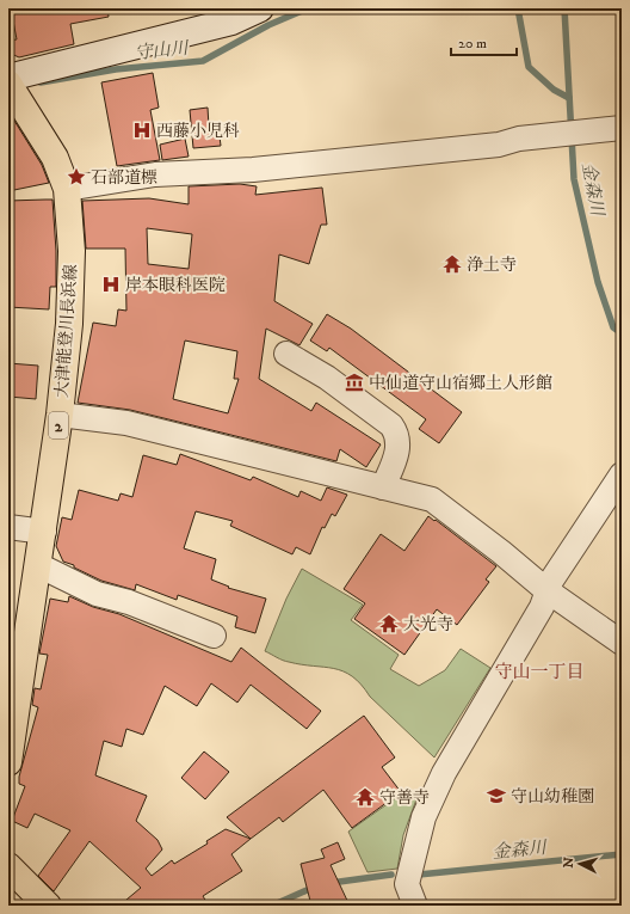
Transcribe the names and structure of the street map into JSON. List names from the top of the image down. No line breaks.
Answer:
{"streets":{"main road":["大津能登川長浜線","2"]},"districts":["守山一丁目"],"water":["守山川","金森川"],"places":{"hospital":["西藤小児科","岸本眼科医院"],"place":["石部道標"],"temple":["浄土寺","大光寺","守善寺"],"museum":["中仙道守山宿郷土人形館"],"school or university":["守山幼稚園"]},"scale_bar":"20 m","north":"left"}
